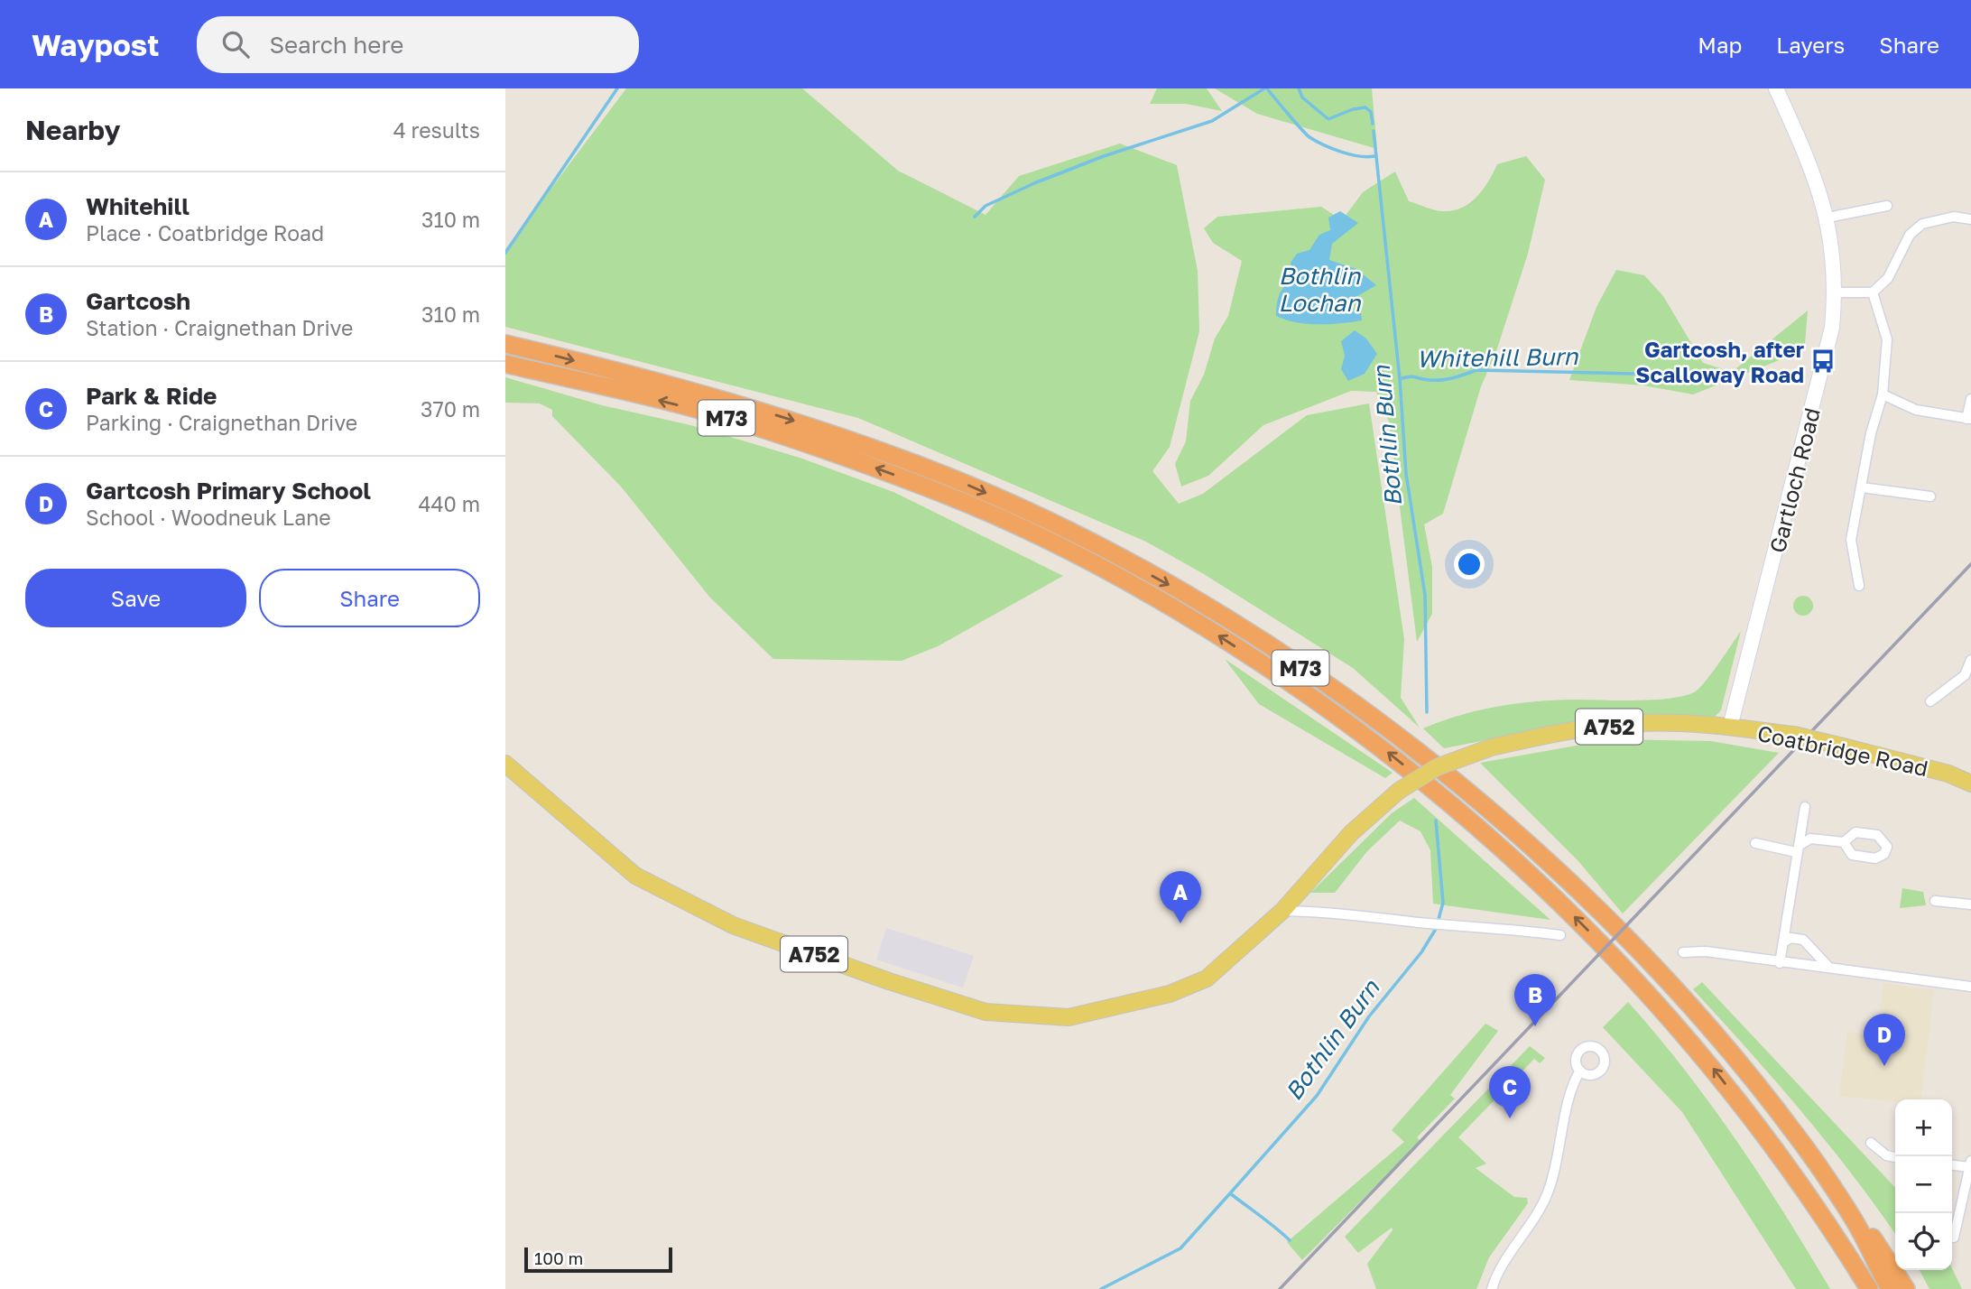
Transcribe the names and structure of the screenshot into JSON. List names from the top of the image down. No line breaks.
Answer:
{"streets":{"highway":["M73"],"main road":["Gartloch Road","A752","Coatbridge Road"]},"crossings":[["Gartloch Road","Coatbridge Road"]],"water":["Bothlin Lochan","Whitehill Burn","Bothlin Burn"],"places":{"bus stop":["Gartcosh, after Scalloway Road"]},"scale_bar":"100 m","page":{"header":"Waypost","search":"Search here","nav":["Map","Layers","Share"],"heading":["Nearby","4 results"],"list":[{"mark":"A","name":"Whitehill","note":"Place · Coatbridge Road","value":"310 m"},{"mark":"B","name":"Gartcosh","note":"Station · Craignethan Drive","value":"310 m"},{"mark":"C","name":"Park & Ride","note":"Parking · Craignethan Drive","value":"370 m"},{"mark":"D","name":"Gartcosh Primary School","note":"School · Woodneuk Lane","value":"440 m"}],"buttons":["Save","Share"],"pins":["A","B","D","C"],"map_buttons":["+","−"],"scale":"100 m"}}
